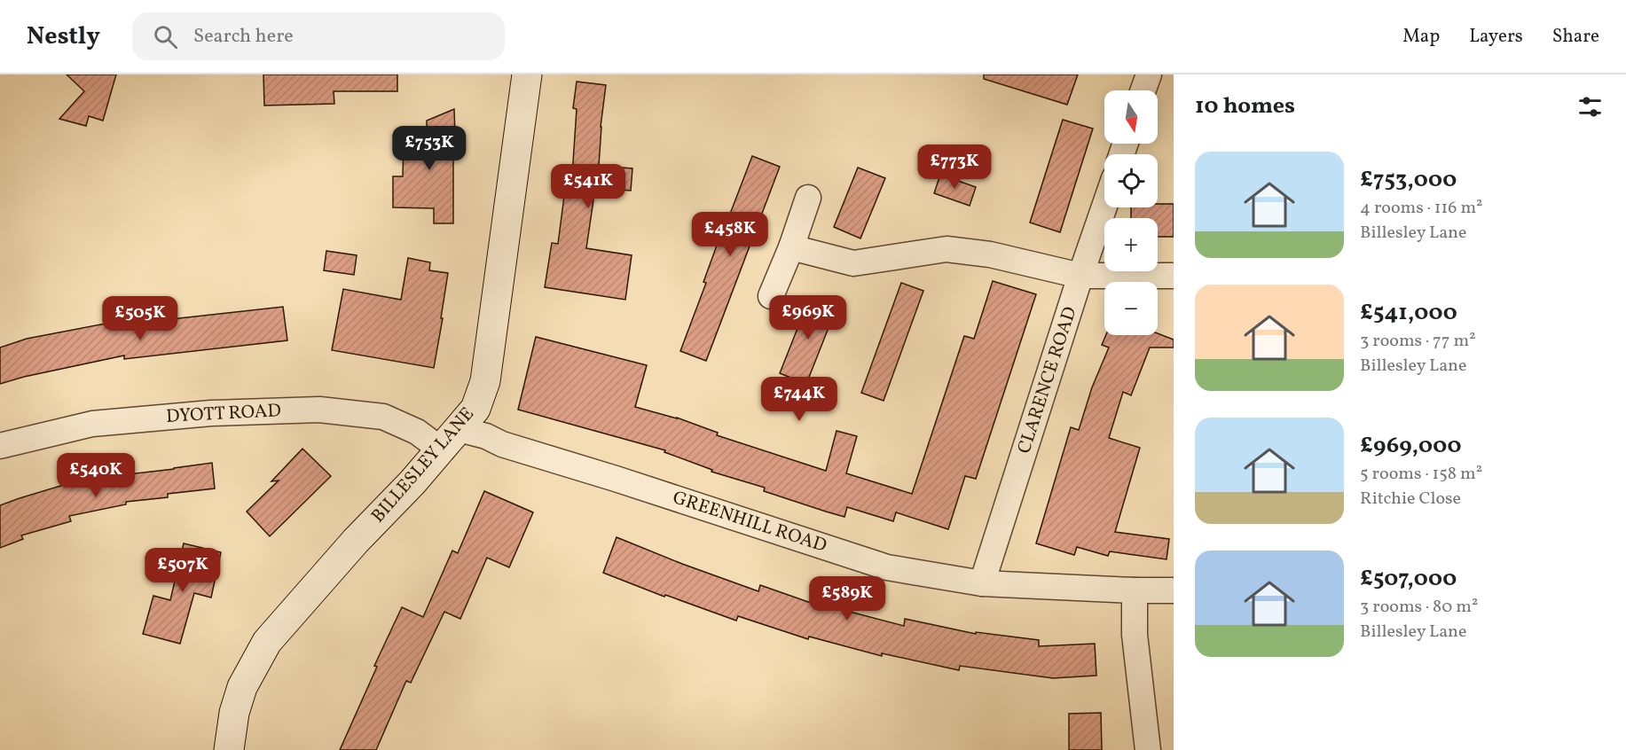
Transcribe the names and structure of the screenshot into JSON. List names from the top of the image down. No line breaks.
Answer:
{"streets":{"street":["CLARENCE ROAD","DYOTT ROAD","BILLESLEY LANE","GREENHILL ROAD"]},"crossings":[["CLARENCE ROAD","GREENHILL ROAD"],["DYOTT ROAD","BILLESLEY LANE"],["DYOTT ROAD","GREENHILL ROAD"],["BILLESLEY LANE","GREENHILL ROAD"]],"north":"bottom","page":{"header":"Nestly","search":"Search here","nav":["Map","Layers","Share"],"heading":"10 homes","map_buttons":["+","−"],"price":["£753K","£773K","£541K","£458K","£969K","£505K","£744K","£540K","£507K","£589K"],"list":[{"name":"£753,000","note":"4 rooms · 116 m² · Billesley Lane"},{"name":"£541,000","note":"3 rooms · 77 m² · Billesley Lane"},{"name":"£969,000","note":"5 rooms · 158 m² · Ritchie Close"},{"name":"£507,000","note":"3 rooms · 80 m² · Billesley Lane"}]}}
